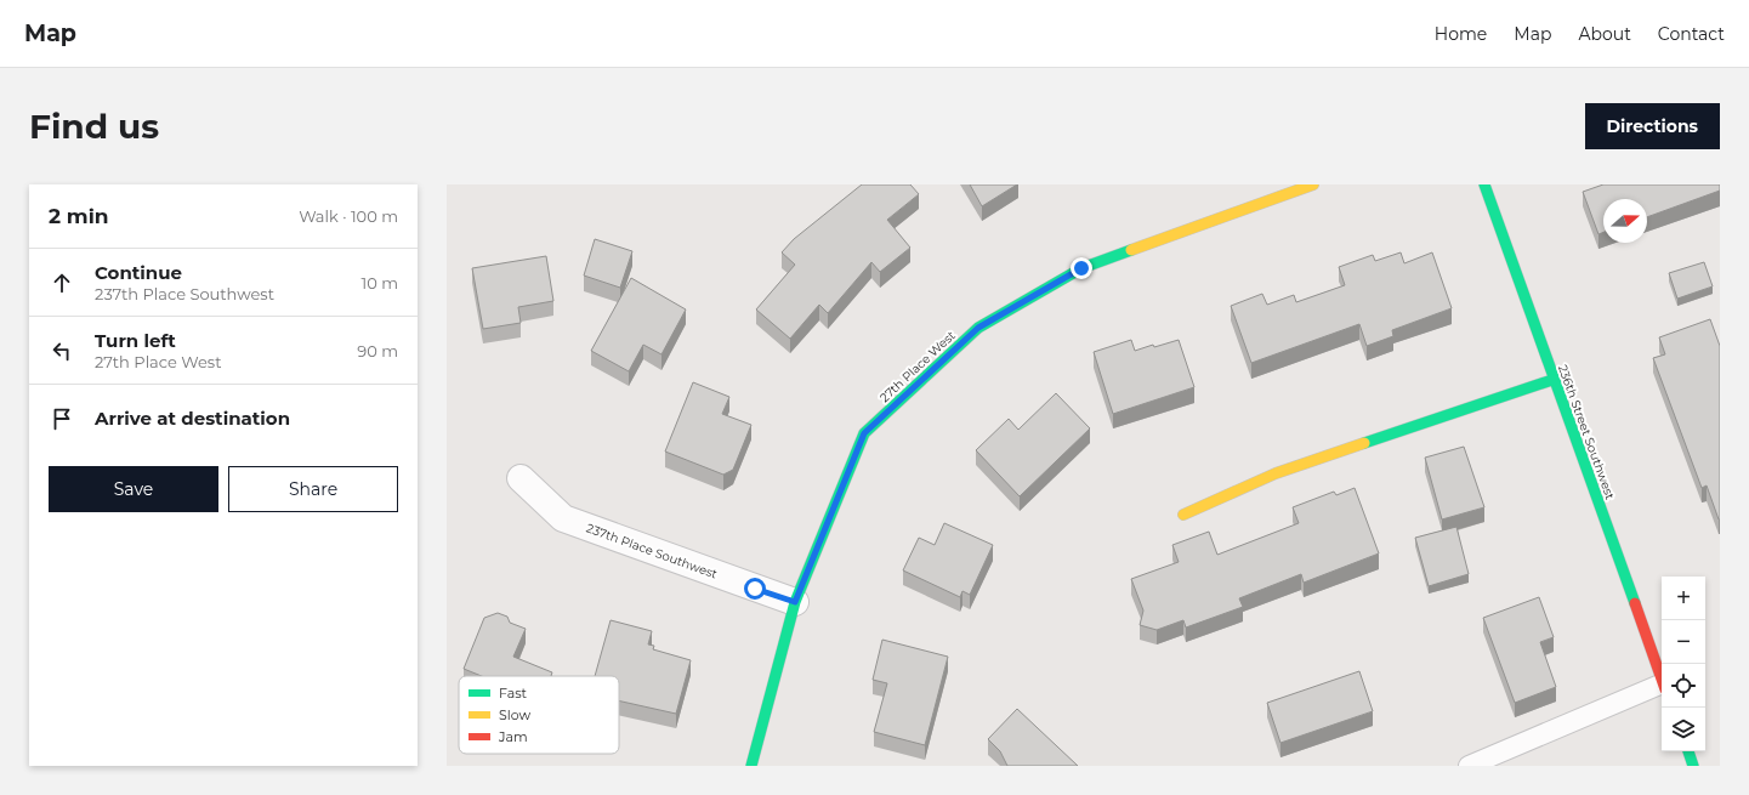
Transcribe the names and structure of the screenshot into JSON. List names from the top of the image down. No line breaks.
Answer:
{"streets":{"street":["27th Place West","236th Street Southwest","237th Place Southwest"]},"crossings":[["27th Place West","237th Place Southwest"]],"legend":["Fast","Slow","Jam"],"north":"right","page":{"header":"Map","nav":["Home","Map","About","Contact"],"buttons":["Directions",["Save","Share"]],"title":"Find us","heading":["2 min","Walk · 100 m"],"list":[["Continue","237th Place Southwest","10 m"],["Turn left","27th Place West","90 m"],"Arrive at destination"],"map_buttons":["+","−"]}}
